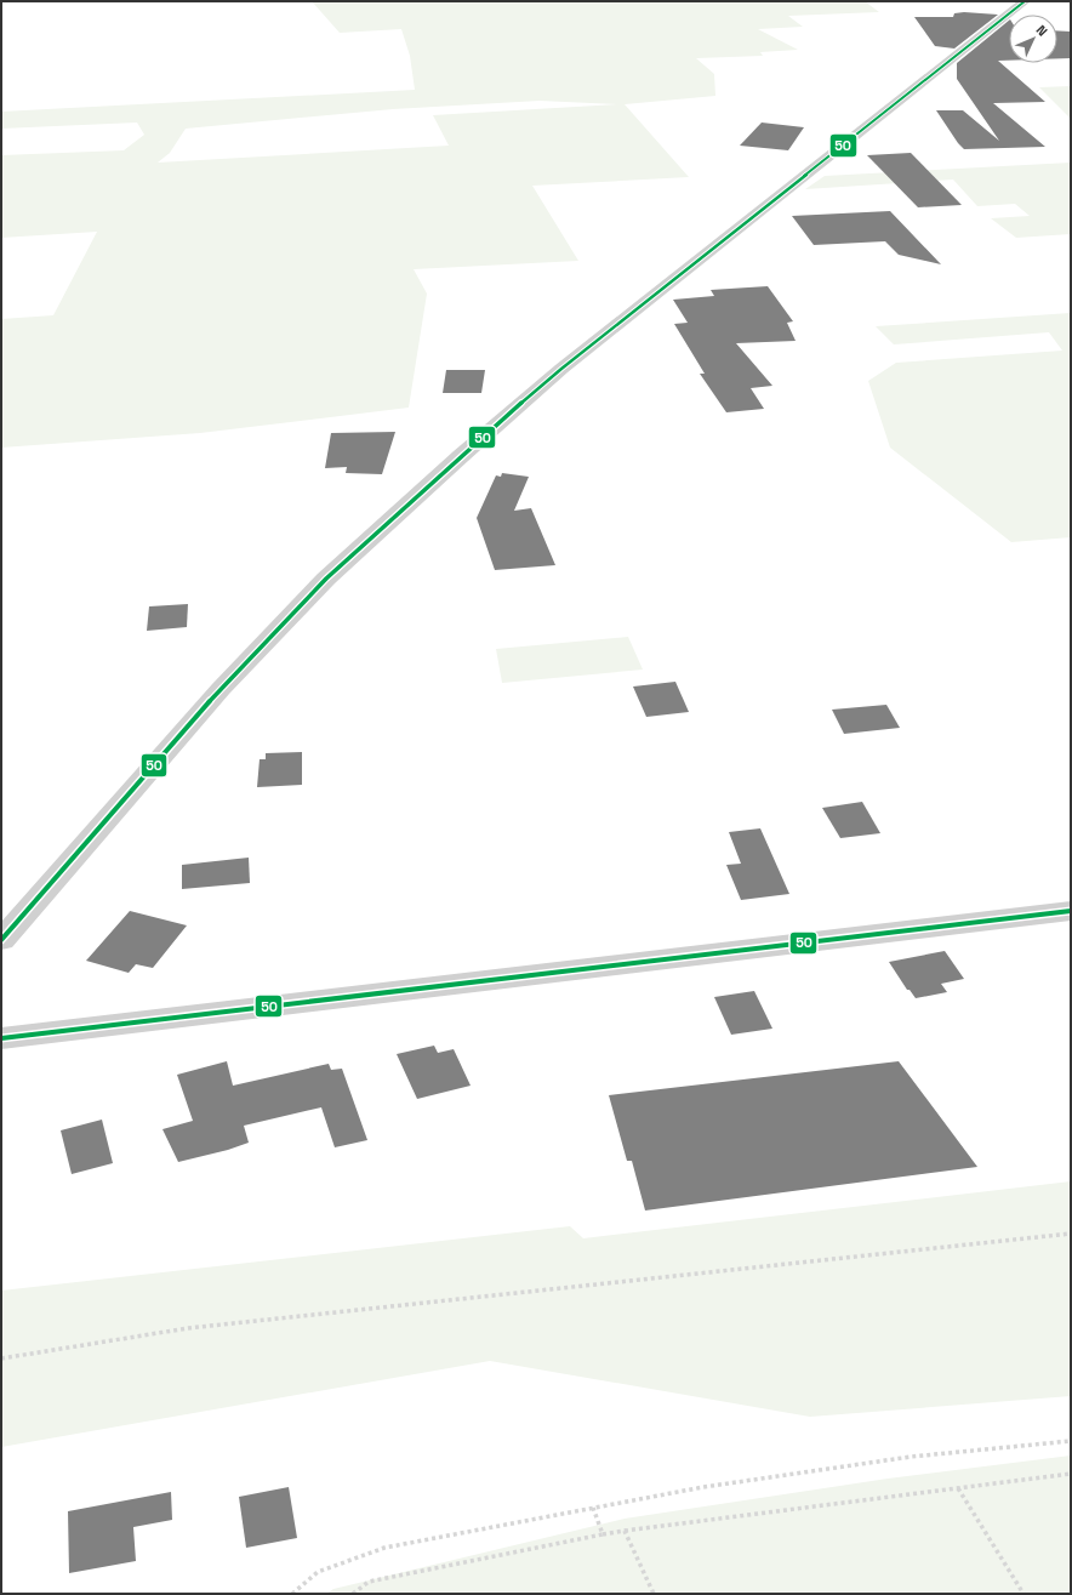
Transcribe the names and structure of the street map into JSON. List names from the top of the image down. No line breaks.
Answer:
{"lines":["transit line 50"],"north":"top right"}
